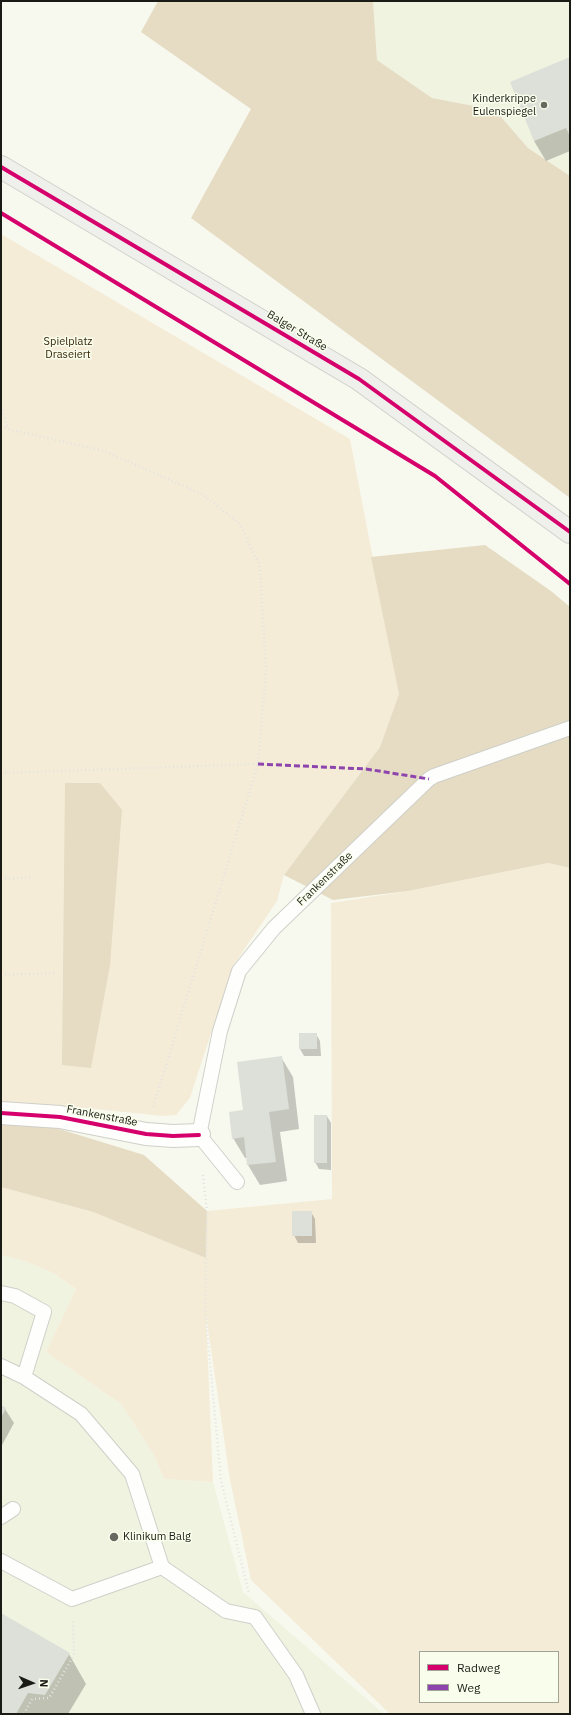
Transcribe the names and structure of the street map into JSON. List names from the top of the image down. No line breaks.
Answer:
{"streets":{"street":["Balger Straße","Frankenstraße"]},"parks":["Spielplatz Draseiert"],"places":["Kinderkrippe Eulenspiegel","Klinikum Balg"],"legend":["Radweg","Weg"],"north":"right"}
